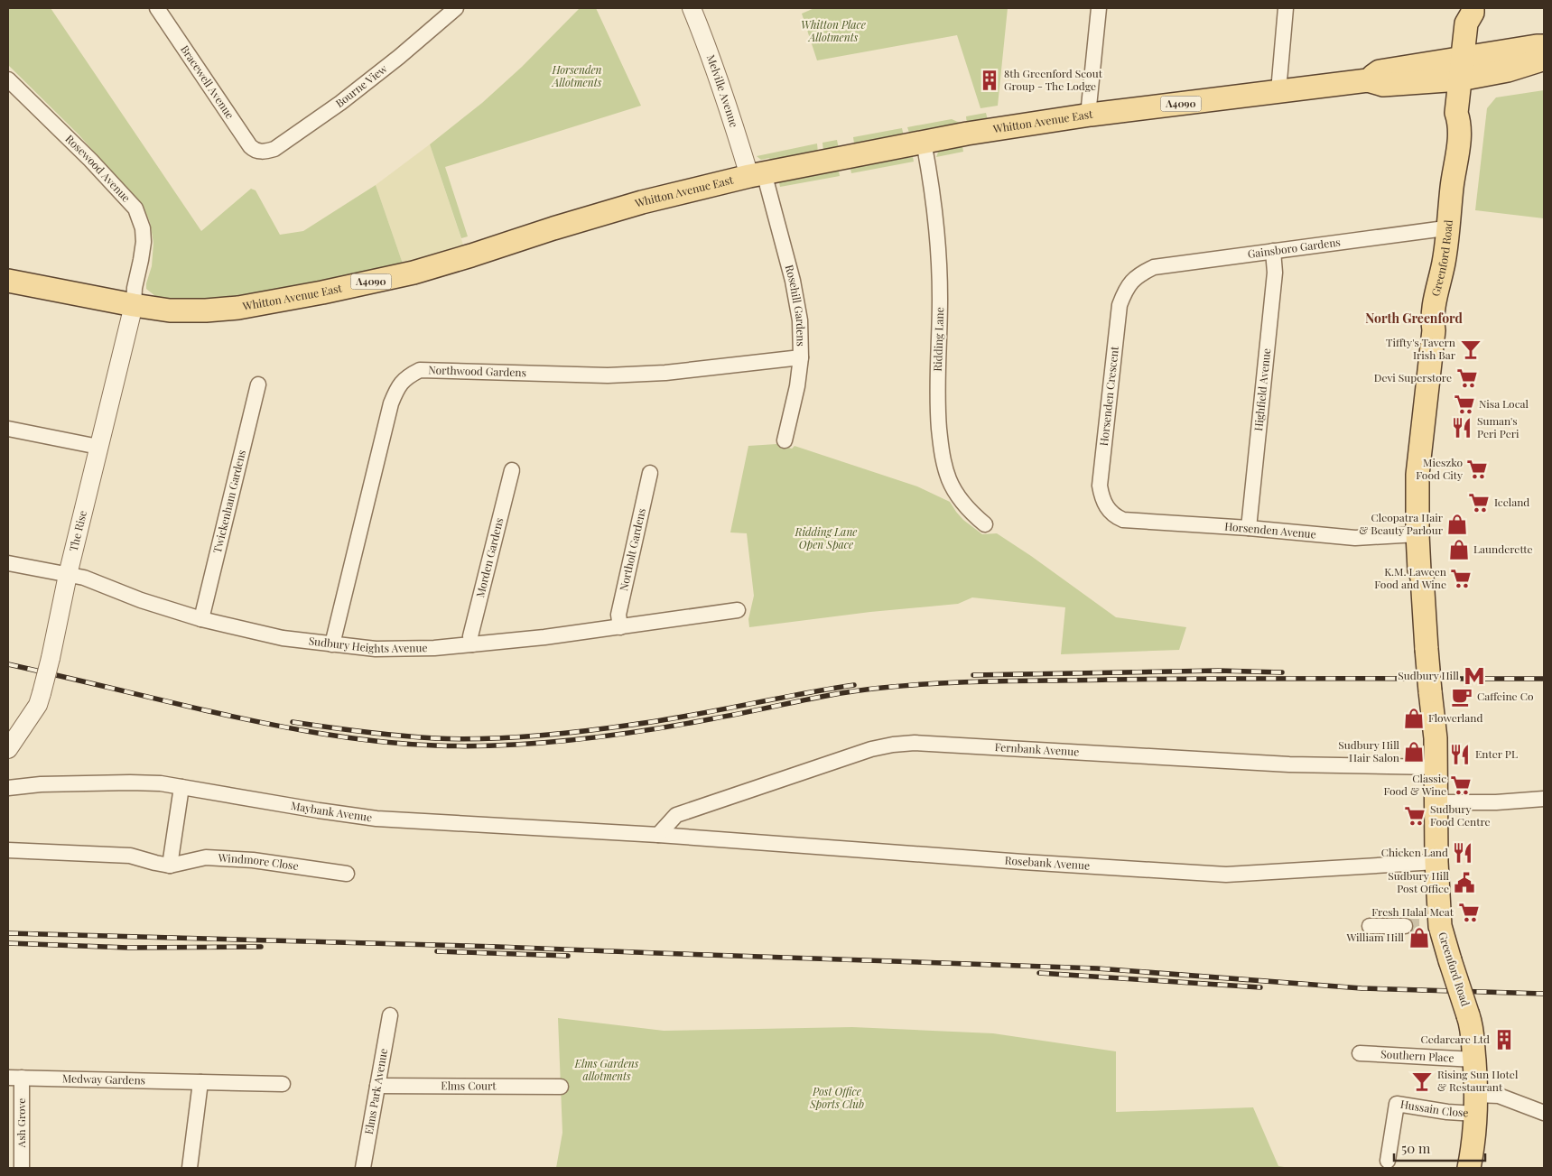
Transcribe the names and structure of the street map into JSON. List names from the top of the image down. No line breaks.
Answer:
{"streets":{"main road":["A4090","Whitton Avenue East","Greenford Road"],"street":["Bracewell Avenue","Bourne View","Melville Avenue","Rosewood Avenue","Gainsboro Gardens","Rosehill Gardens","Ridding Lane","Northwood Gardens","Highfield Avenue","Horsenden Crescent","Twickenham Gardens","The Rise","Horsenden Avenue","Northolt Gardens","Morden Gardens","Sudbury Heights Avenue","Fernbank Avenue","Maybank Avenue","Windmore Close","Rosebank Avenue","Southern Place","Medway Gardens","Elms Court","Elms Park Avenue","Hussain Close","Ash Grove"]},"crossings":[["Bracewell Avenue","Bourne View"],["Melville Avenue","Whitton Avenue East"],["Melville Avenue","Rosehill Gardens"],["A4090","Whitton Avenue East"],["A4090","Greenford Road"],["Whitton Avenue East","Rosewood Avenue"],["Whitton Avenue East","Greenford Road"],["Whitton Avenue East","Rosehill Gardens"],["Whitton Avenue East","Ridding Lane"],["Whitton Avenue East","The Rise"],["Rosewood Avenue","The Rise"],["Gainsboro Gardens","Greenford Road"],["Gainsboro Gardens","Highfield Avenue"],["Gainsboro Gardens","Horsenden Crescent"],["Greenford Road","Horsenden Avenue"],["Greenford Road","Fernbank Avenue"],["Greenford Road","Rosebank Avenue"],["Greenford Road","Southern Place"],["Greenford Road","Hussain Close"],["Rosehill Gardens","Northwood Gardens"],["Northwood Gardens","Sudbury Heights Avenue"],["Highfield Avenue","Horsenden Avenue"],["Horsenden Crescent","Horsenden Avenue"],["Twickenham Gardens","Sudbury Heights Avenue"],["The Rise","Sudbury Heights Avenue"],["Northolt Gardens","Sudbury Heights Avenue"],["Morden Gardens","Sudbury Heights Avenue"],["Fernbank Avenue","Maybank Avenue"],["Fernbank Avenue","Rosebank Avenue"],["Maybank Avenue","Rosebank Avenue"],["Medway Gardens","Ash Grove"],["Elms Court","Elms Park Avenue"]],"districts":["North Greenford"],"parks":["Whitton Place Allotments","Horsenden Allotments","Ridding Lane Open Space","Elms Gardens allotments","Post Office Sports Club"],"places":{"building":["8th Greenford Scout Group - The Lodge","Cedarcare Ltd"],"bar":["Tiffty's Tavern Irish Bar","Rising Sun Hotel & Restaurant"],"supermarket":["Devi Superstore","Nisa Local","Mieszko Food City","Iceland","K.M. Laween Food and Wine","Classic Food & Wine","Sudbury Food Centre","Fresh Halal Meat"],"restaurant":["Suman's Peri Peri","Enter PL","Chicken Land"],"shop":["Cleopatra Hair & Beauty Parlour","Launderette","Flowerland","Sudbury Hill Hair Salon","William Hill"],"metro station":["Sudbury Hill"],"cafe":["Caffeine Co"],"public building":["Sudbury Hill Post Office"]},"scale_bar":"50 m"}
